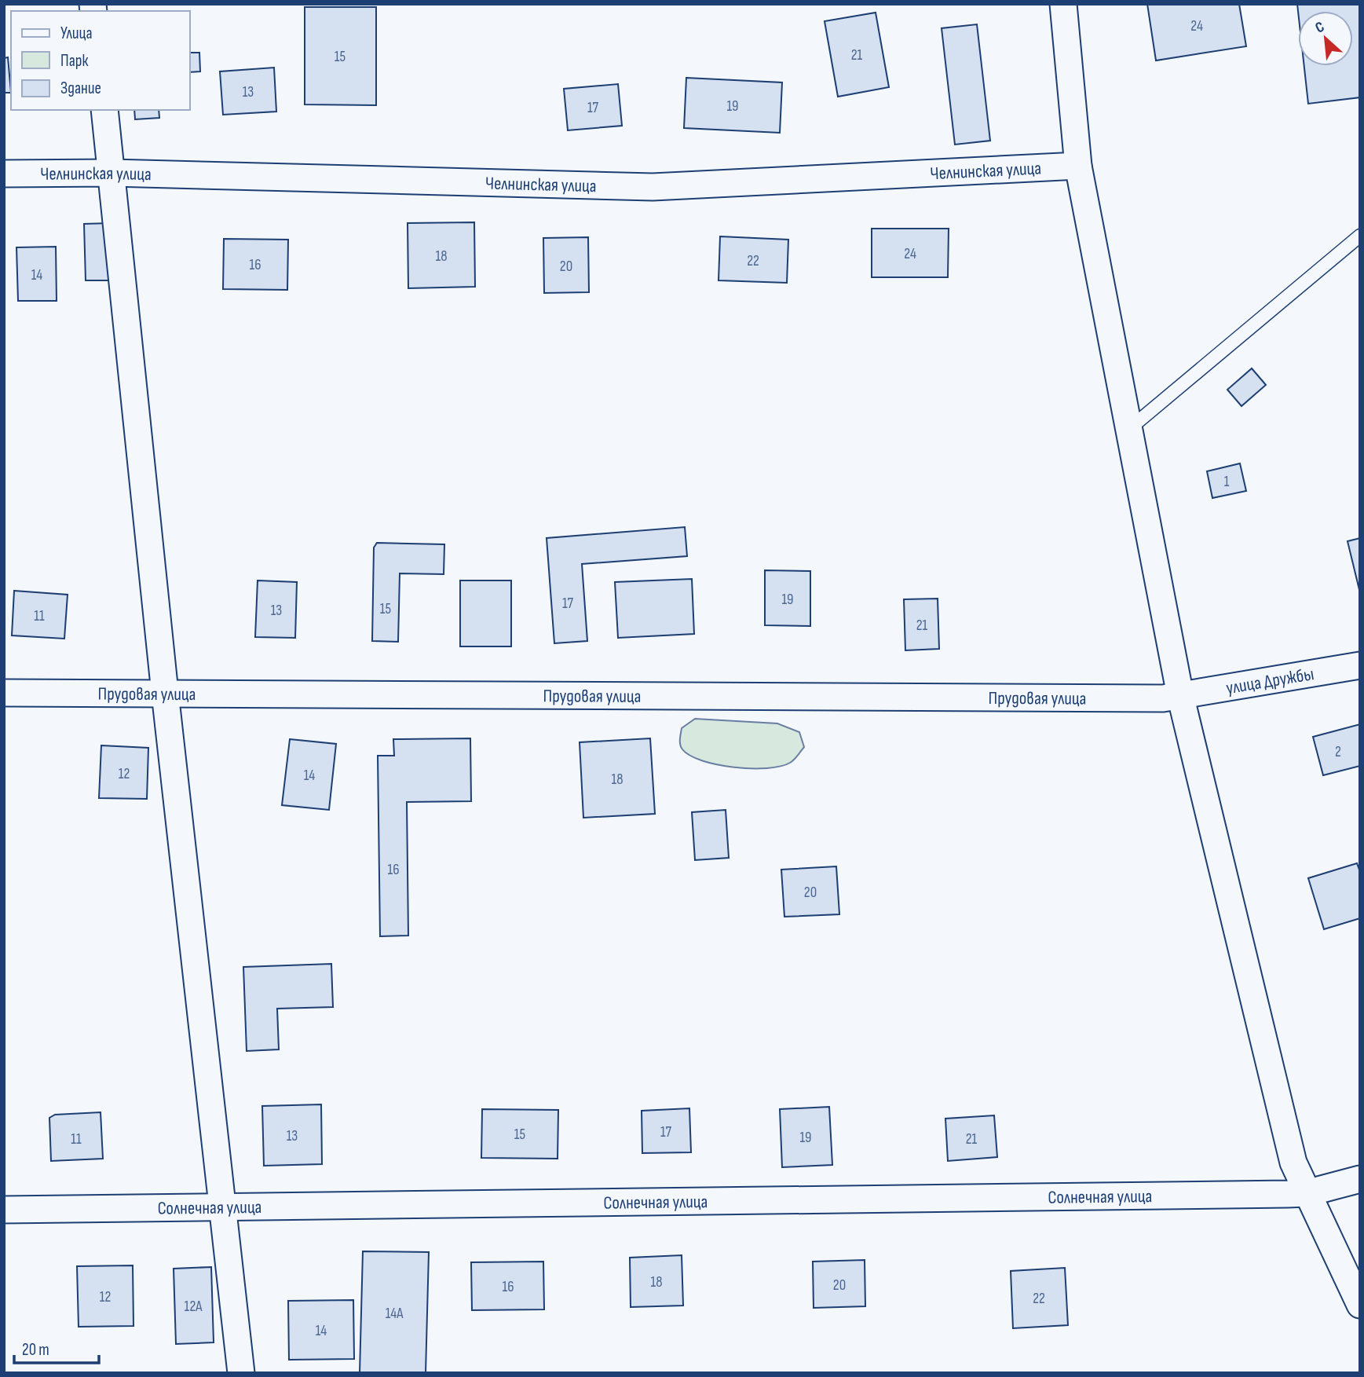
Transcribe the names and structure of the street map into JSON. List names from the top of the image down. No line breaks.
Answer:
{"streets":{"street":["Челнинская улица","улица Дружбы","Прудовая улица","Солнечная улица"]},"crossings":[["улица Дружбы","Прудовая улица"]],"house_numbers":["24","21","15","13","19","17","24","18","22","16","20","14","1","19","17","15","13","11","21","2","12","14","18","16","20","17","15","13","19","11","21","18","20","16","12","22","12А","14А","14"],"legend":["Улица","Парк","Здание"],"scale_bar":"20 m","north":"top left"}
